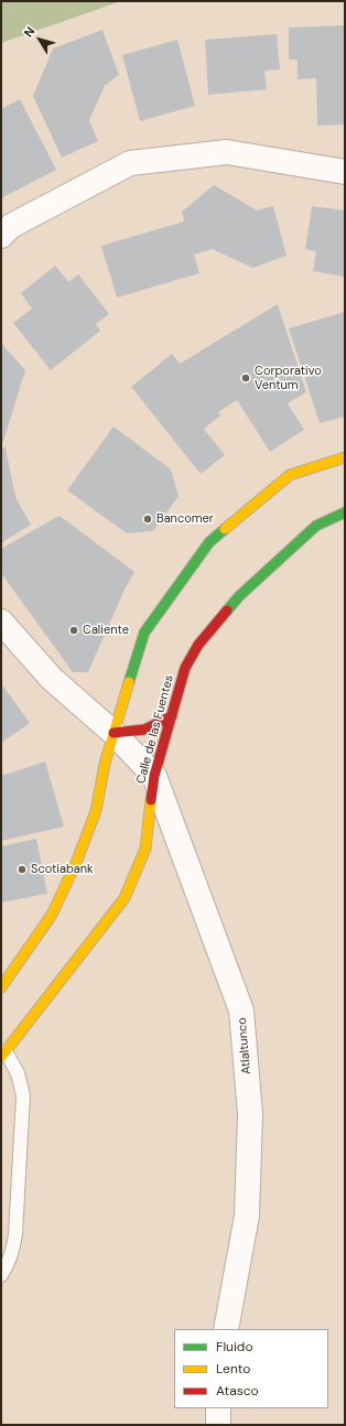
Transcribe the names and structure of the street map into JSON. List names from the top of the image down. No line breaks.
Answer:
{"streets":{"main road":["Calle de las Fuentes"],"street":["Atlaltunco"]},"crossings":[["Calle de las Fuentes","Atlaltunco"]],"places":["Corporativo Ventum","Bancomer","Caliente","Scotiabank"],"legend":["Fluido","Lento","Atasco"],"north":"top left"}
